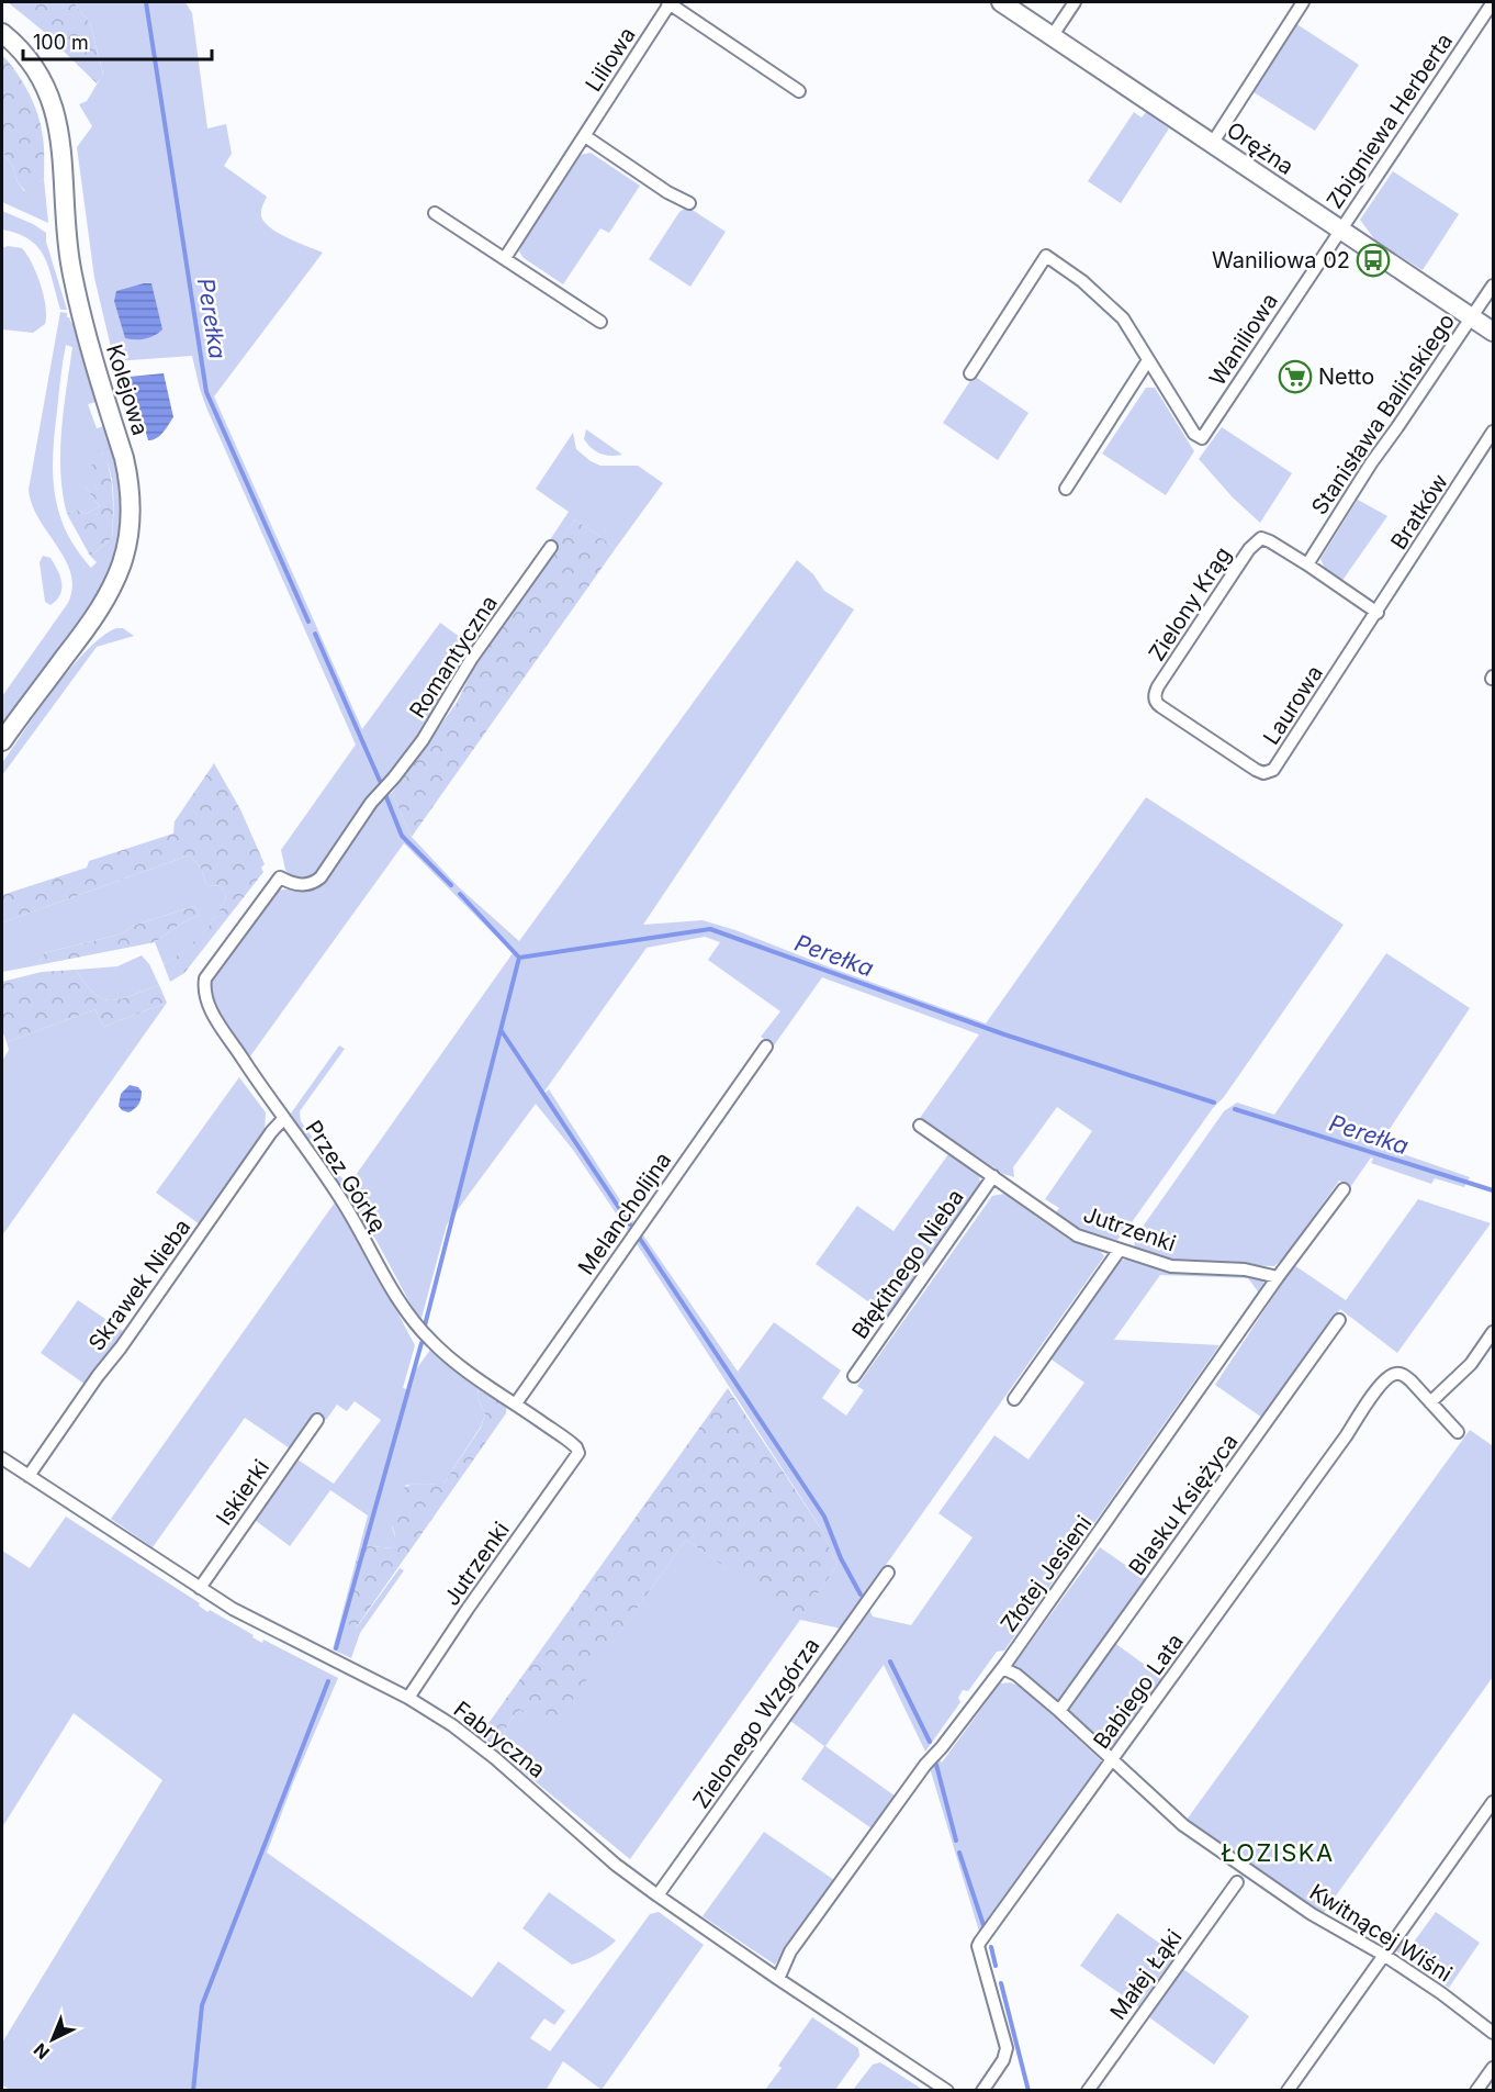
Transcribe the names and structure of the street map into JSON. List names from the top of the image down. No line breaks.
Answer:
{"streets":{"street":["Liliowa","Zbigniewa Herberta","Orężna","Waniliowa","Kolejowa","Stanisława Balińskiego","Bratków","Zielony Krąg","Romantyczna","Laurowa","Przez Górkę","Melancholijna","Jutrzenki","Błękitnego Nieba","Skrawek Nieba","Iskierki","Blasku Księżyca","Złotej Jesieni","Babiego Lata","Zielonego Wzgórza","Fabryczna","Kwitnącej Wiśni","Małej Łąki"]},"crossings":[["Zbigniewa Herberta","Orężna"],["Zbigniewa Herberta","Waniliowa"],["Orężna","Waniliowa"],["Orężna","Stanisława Balińskiego"],["Stanisława Balińskiego","Zielony Krąg"],["Bratków","Laurowa"],["Zielony Krąg","Laurowa"],["Romantyczna","Przez Górkę"],["Przez Górkę","Melancholijna"],["Przez Górkę","Jutrzenki"],["Przez Górkę","Skrawek Nieba"],["Jutrzenki","Błękitnego Nieba"],["Jutrzenki","Złotej Jesieni"],["Jutrzenki","Fabryczna"],["Skrawek Nieba","Fabryczna"],["Iskierki","Fabryczna"],["Blasku Księżyca","Kwitnącej Wiśni"],["Złotej Jesieni","Fabryczna"],["Złotej Jesieni","Kwitnącej Wiśni"],["Babiego Lata","Kwitnącej Wiśni"],["Zielonego Wzgórza","Fabryczna"]],"districts":["ŁOZISKA"],"water":["Perełka"],"places":{"bus stop":["Waniliowa 02"],"supermarket":["Netto"]},"scale_bar":"100 m","north":"bottom left"}
